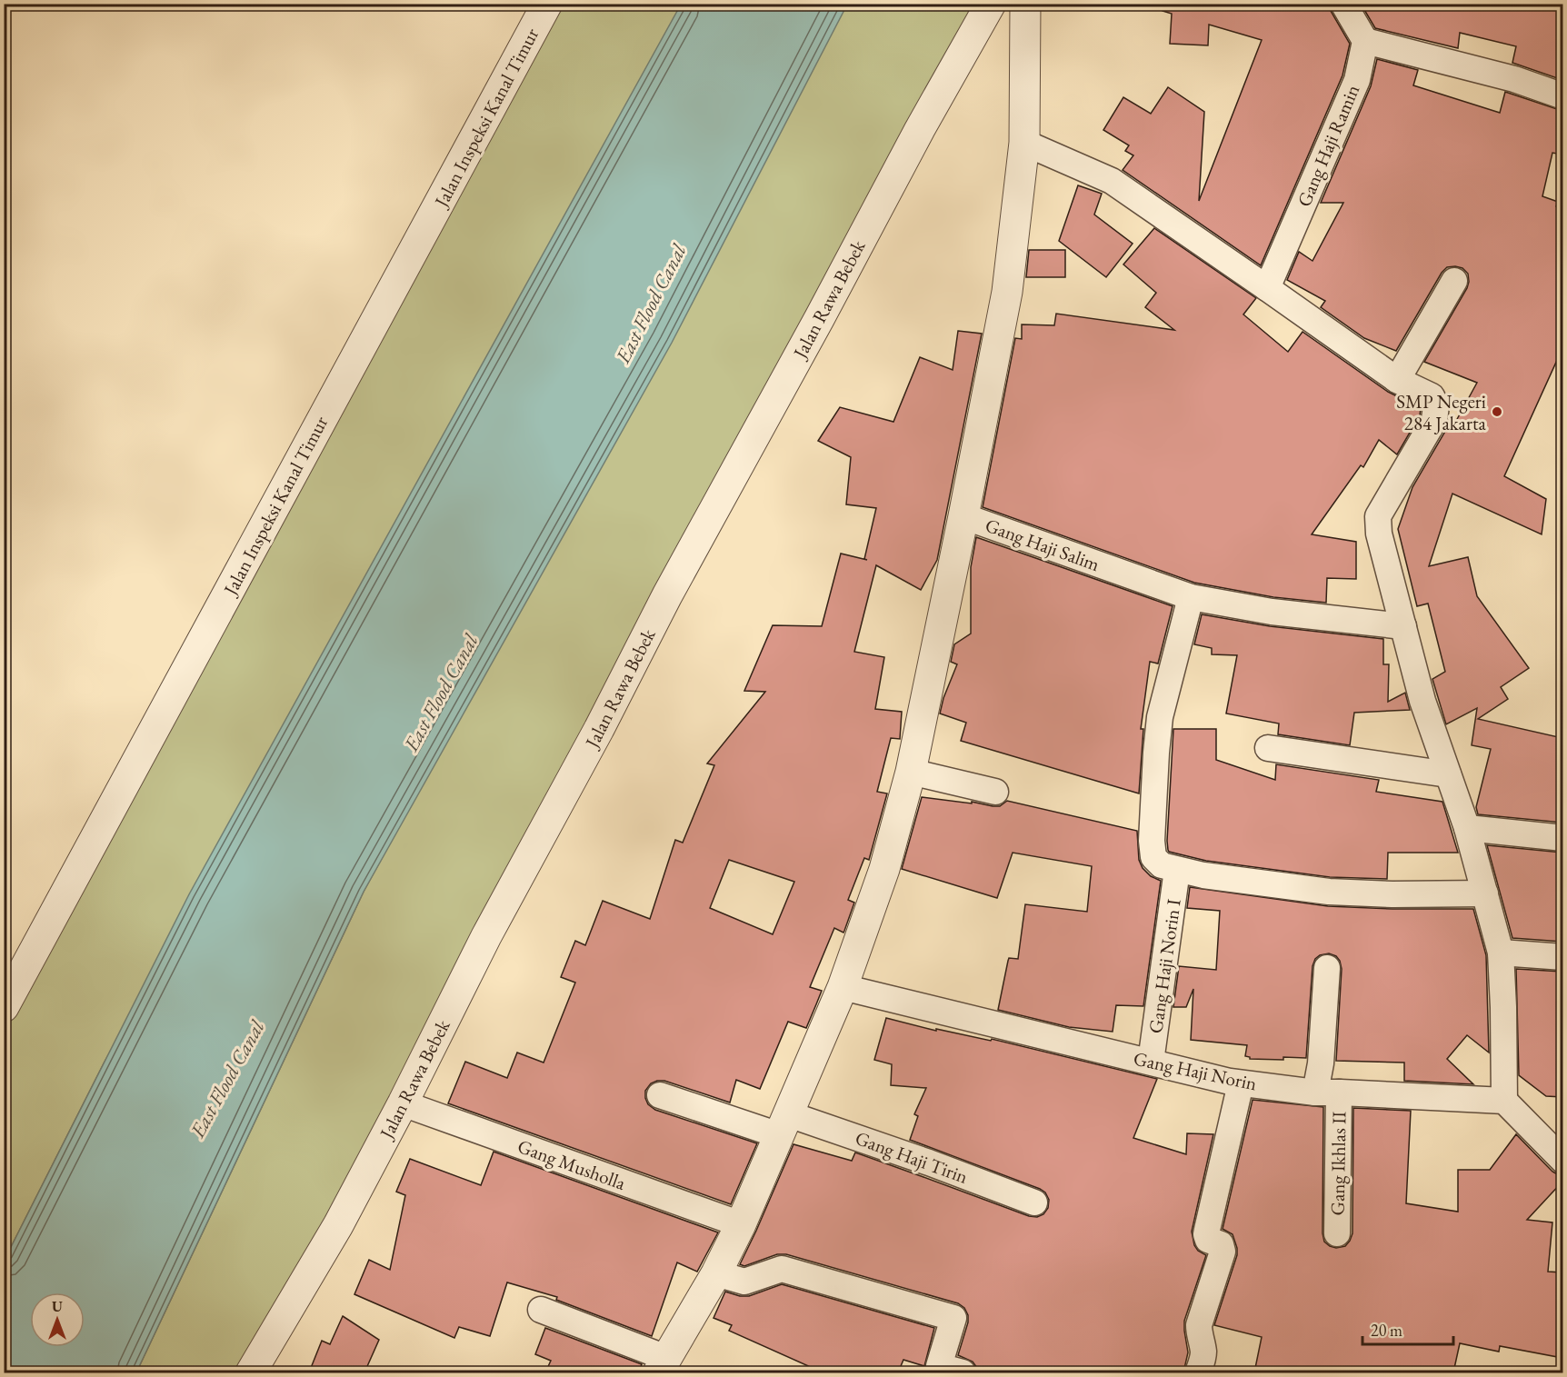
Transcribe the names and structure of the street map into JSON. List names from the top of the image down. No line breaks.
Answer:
{"streets":{"street":["Jalan Inspeksi Kanal Timur","Gang Haji Ramin","Jalan Rawa Bebek","Gang Haji Salim","Gang Haji Norin I","Gang Haji Norin","Gang Haji Tirin","Gang Ikhlas II","Gang Musholla"]},"crossings":[["Jalan Rawa Bebek","Gang Musholla"],["Gang Haji Norin I","Gang Haji Norin"],["Gang Haji Norin","Gang Ikhlas II"]],"water":["East Flood Canal"],"places":["SMP Negeri 284 Jakarta"],"scale_bar":"20 m","north":"top"}
